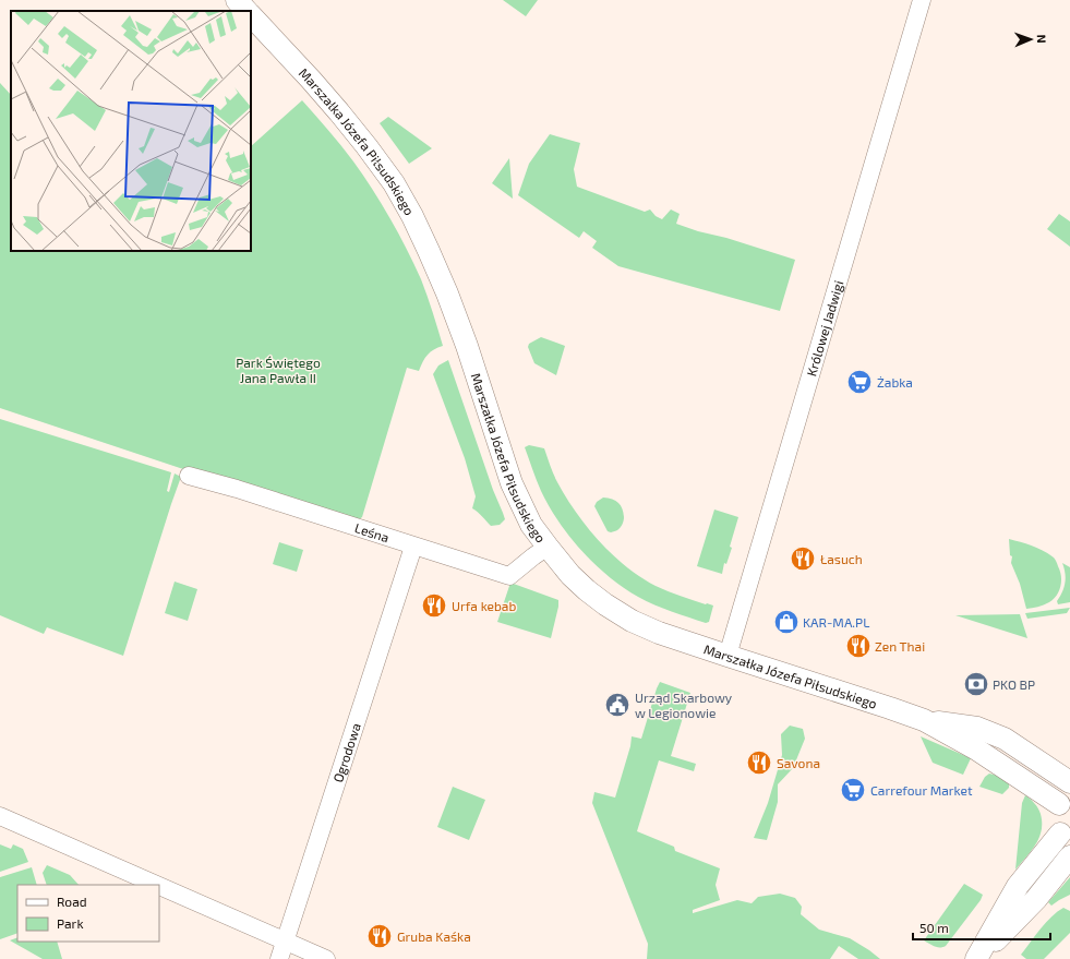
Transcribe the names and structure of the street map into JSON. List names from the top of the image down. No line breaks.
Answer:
{"streets":{"street":["Marszałka Józefa Piłsudskiego","Królowej Jadwigi","Leśna","Ogrodowa"]},"crossings":[["Marszałka Józefa Piłsudskiego","Królowej Jadwigi"],["Marszałka Józefa Piłsudskiego","Leśna"],["Leśna","Ogrodowa"]],"parks":["Park Świętego Jana Pawła II"],"places":{"supermarket":["Żabka","Carrefour Market"],"restaurant":["Łasuch","Urfa kebab","Zen Thai","Savona","Gruba Kaśka"],"shop":["KAR-MA.PL"],"bank":["PKO BP"],"public building":["Urząd Skarbowy w Legionowie"]},"legend":["Road","Park"],"scale_bar":"50 m","north":"right"}
